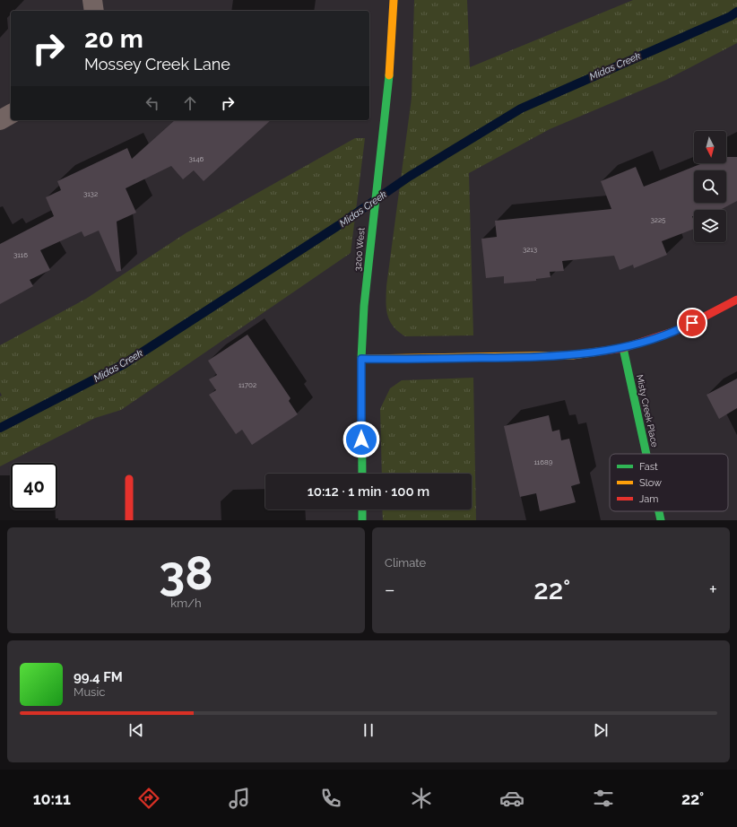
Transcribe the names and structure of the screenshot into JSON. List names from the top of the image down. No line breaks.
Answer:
{"streets":{"street":["3200 West","Misty Creek Place"]},"water":["Midas Creek"],"house_numbers":["3146","3132","3225","3213","3116","11702","11689"],"legend":["Fast","Slow","Jam"],"north":"bottom","page":{"turn":["20 m","Mossey Creek Lane"],"limit":"40","trip":"10:12 · 1 min · 100 m","tile":[["38","km/h"],"Climate"],"heat":["−","22°","+"],"song":["99.4 FM","Music"],"tabs":["10:11","22°"]}}
